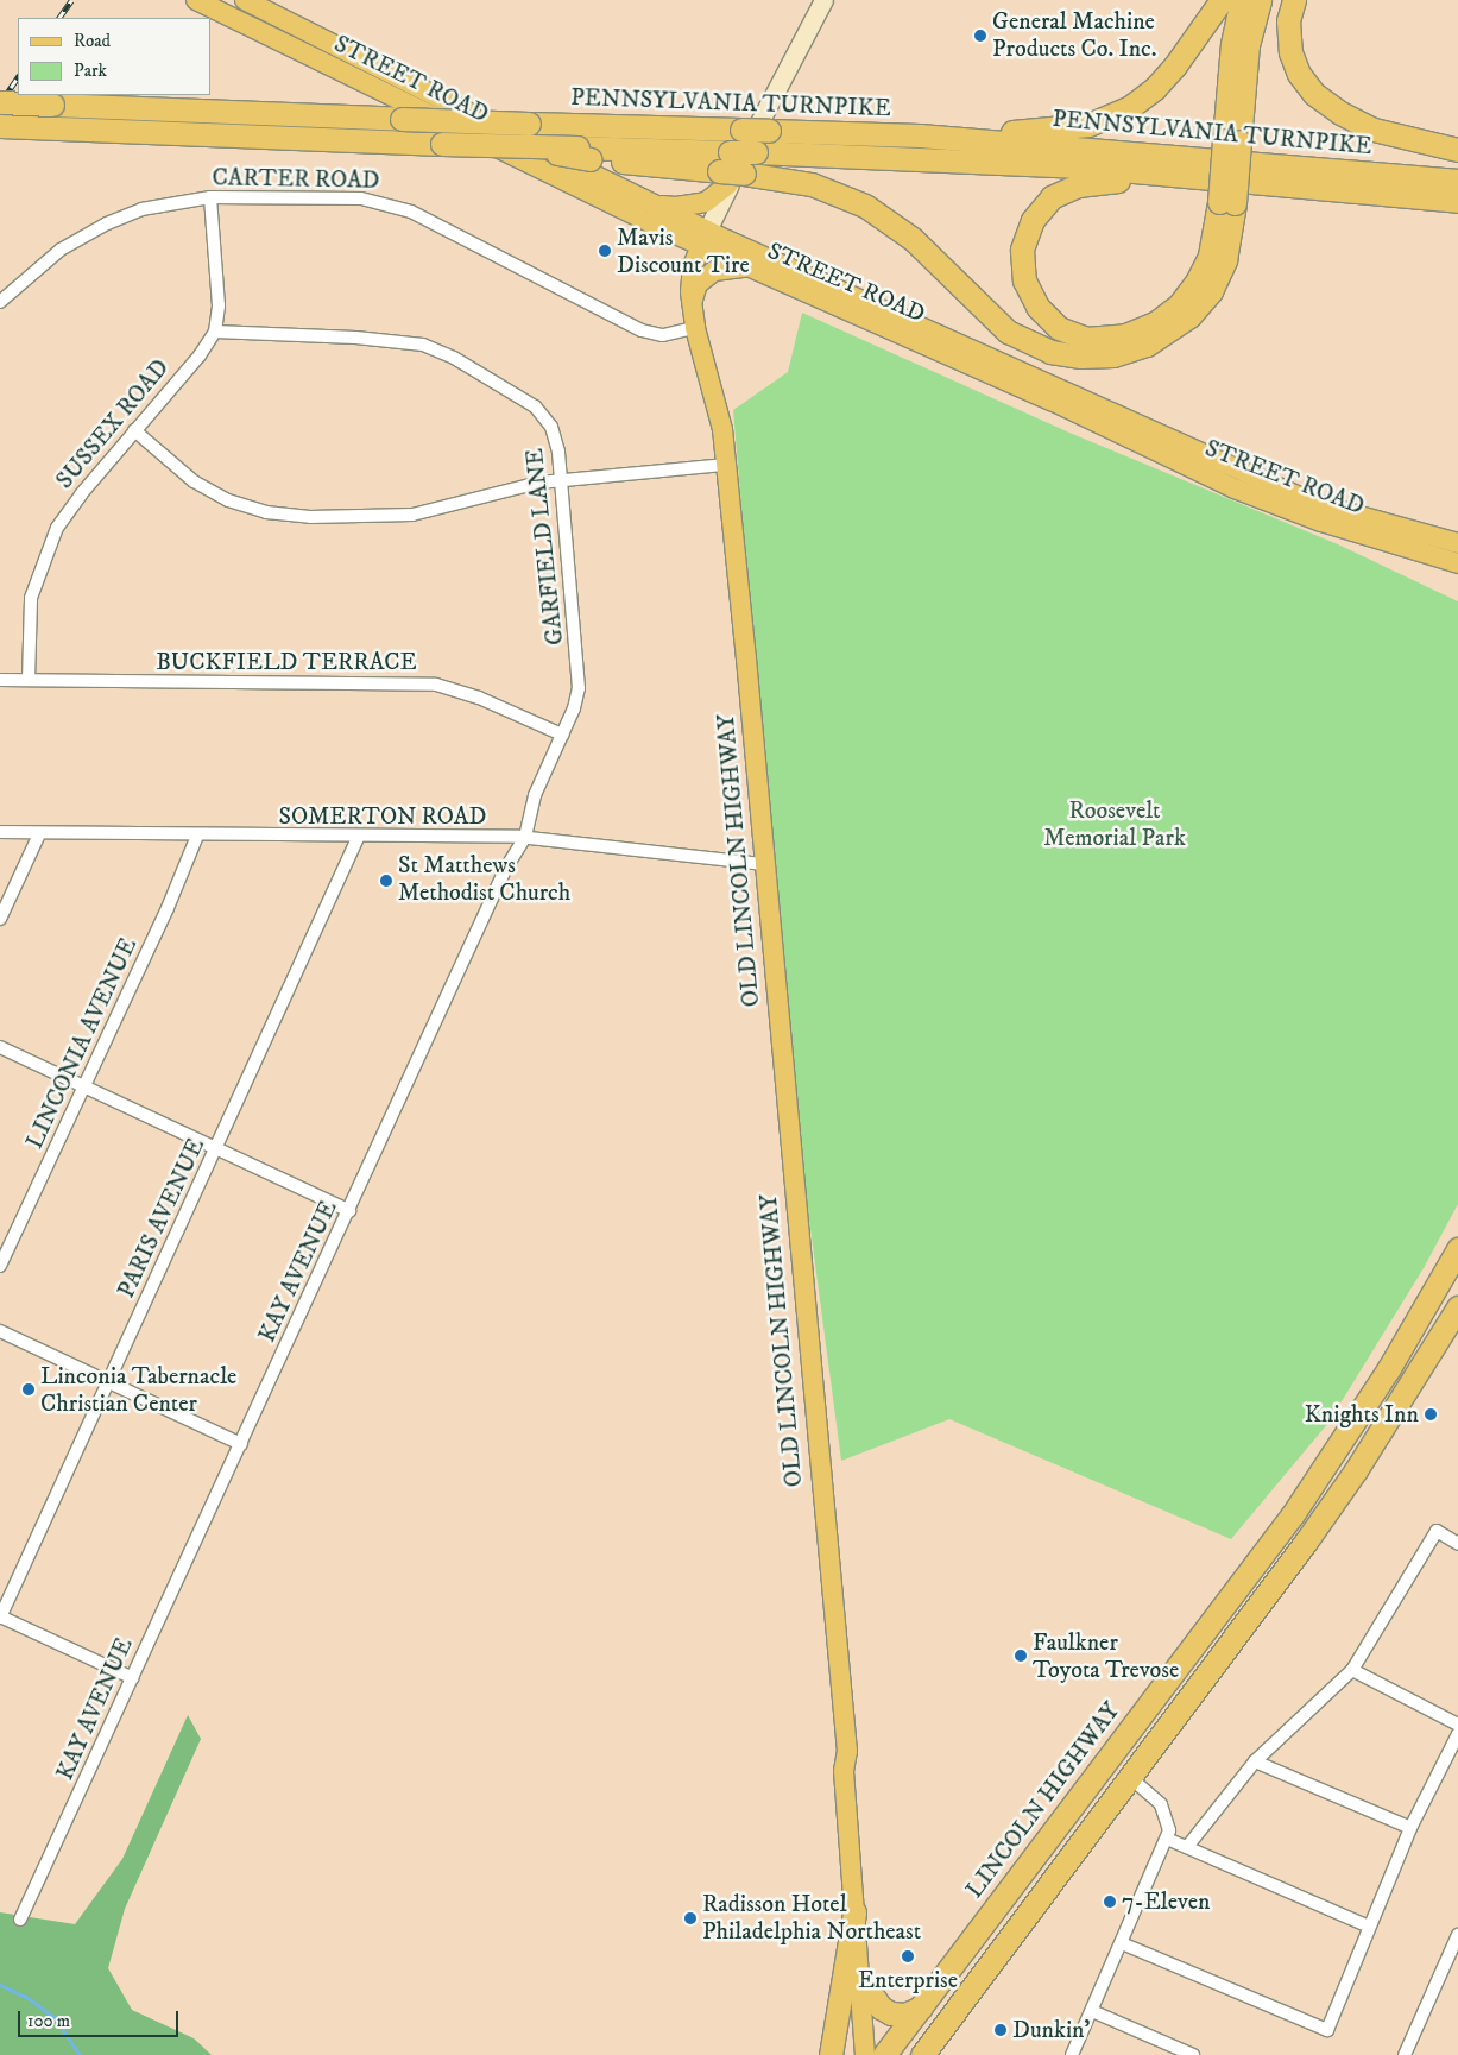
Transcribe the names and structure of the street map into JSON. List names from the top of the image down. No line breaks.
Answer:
{"streets":{"highway":["PENNSYLVANIA TURNPIKE","LINCOLN HIGHWAY"],"main road":["STREET ROAD","OLD LINCOLN HIGHWAY"],"street":["CARTER ROAD","SUSSEX ROAD","GARFIELD LANE","BUCKFIELD TERRACE","SOMERTON ROAD","LINCONIA AVENUE","PARIS AVENUE","KAY AVENUE"]},"crossings":[["STREET ROAD","OLD LINCOLN HIGHWAY"],["PENNSYLVANIA TURNPIKE","OLD LINCOLN HIGHWAY"],["CARTER ROAD","OLD LINCOLN HIGHWAY"],["SUSSEX ROAD","GARFIELD LANE"],["SUSSEX ROAD","BUCKFIELD TERRACE"],["GARFIELD LANE","BUCKFIELD TERRACE"],["GARFIELD LANE","SOMERTON ROAD"],["GARFIELD LANE","KAY AVENUE"],["SOMERTON ROAD","OLD LINCOLN HIGHWAY"],["SOMERTON ROAD","LINCONIA AVENUE"],["SOMERTON ROAD","PARIS AVENUE"],["SOMERTON ROAD","KAY AVENUE"]],"parks":["Roosevelt Memorial Park"],"places":["General Machine Products Co. Inc.","Mavis Discount Tire","St Matthews Methodist Church","Linconia Tabernacle Christian Center","Knights Inn","Faulkner Toyota Trevose","7-Eleven","Radisson Hotel Philadelphia Northeast","Enterprise","Dunkin'"],"legend":["Road","Park"],"scale_bar":"100 m"}
